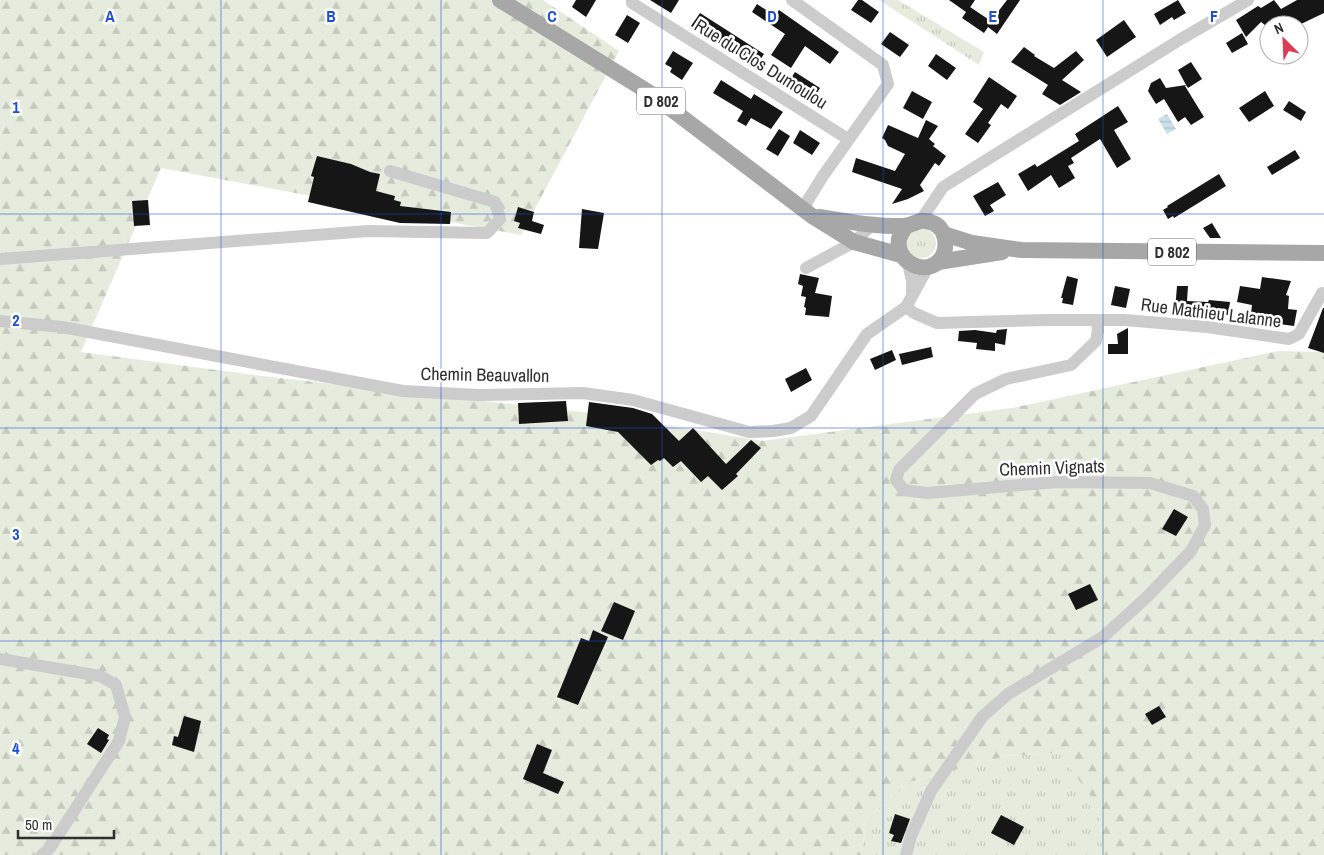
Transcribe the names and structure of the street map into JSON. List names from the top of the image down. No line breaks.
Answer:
{"streets":{"main road":["D 802"],"street":["Rue du Clos Dumoulou","Rue Mathieu Lalanne","Chemin Beauvallon","Chemin Vignats"]},"crossings":[["D 802","Chemin Beauvallon"],["Rue Mathieu Lalanne","Chemin Vignats"]],"scale_bar":"50 m","north":"top left","grid":{"columns":["A","B","C","D","E","F"],"rows":["1","2","3","4"]}}
